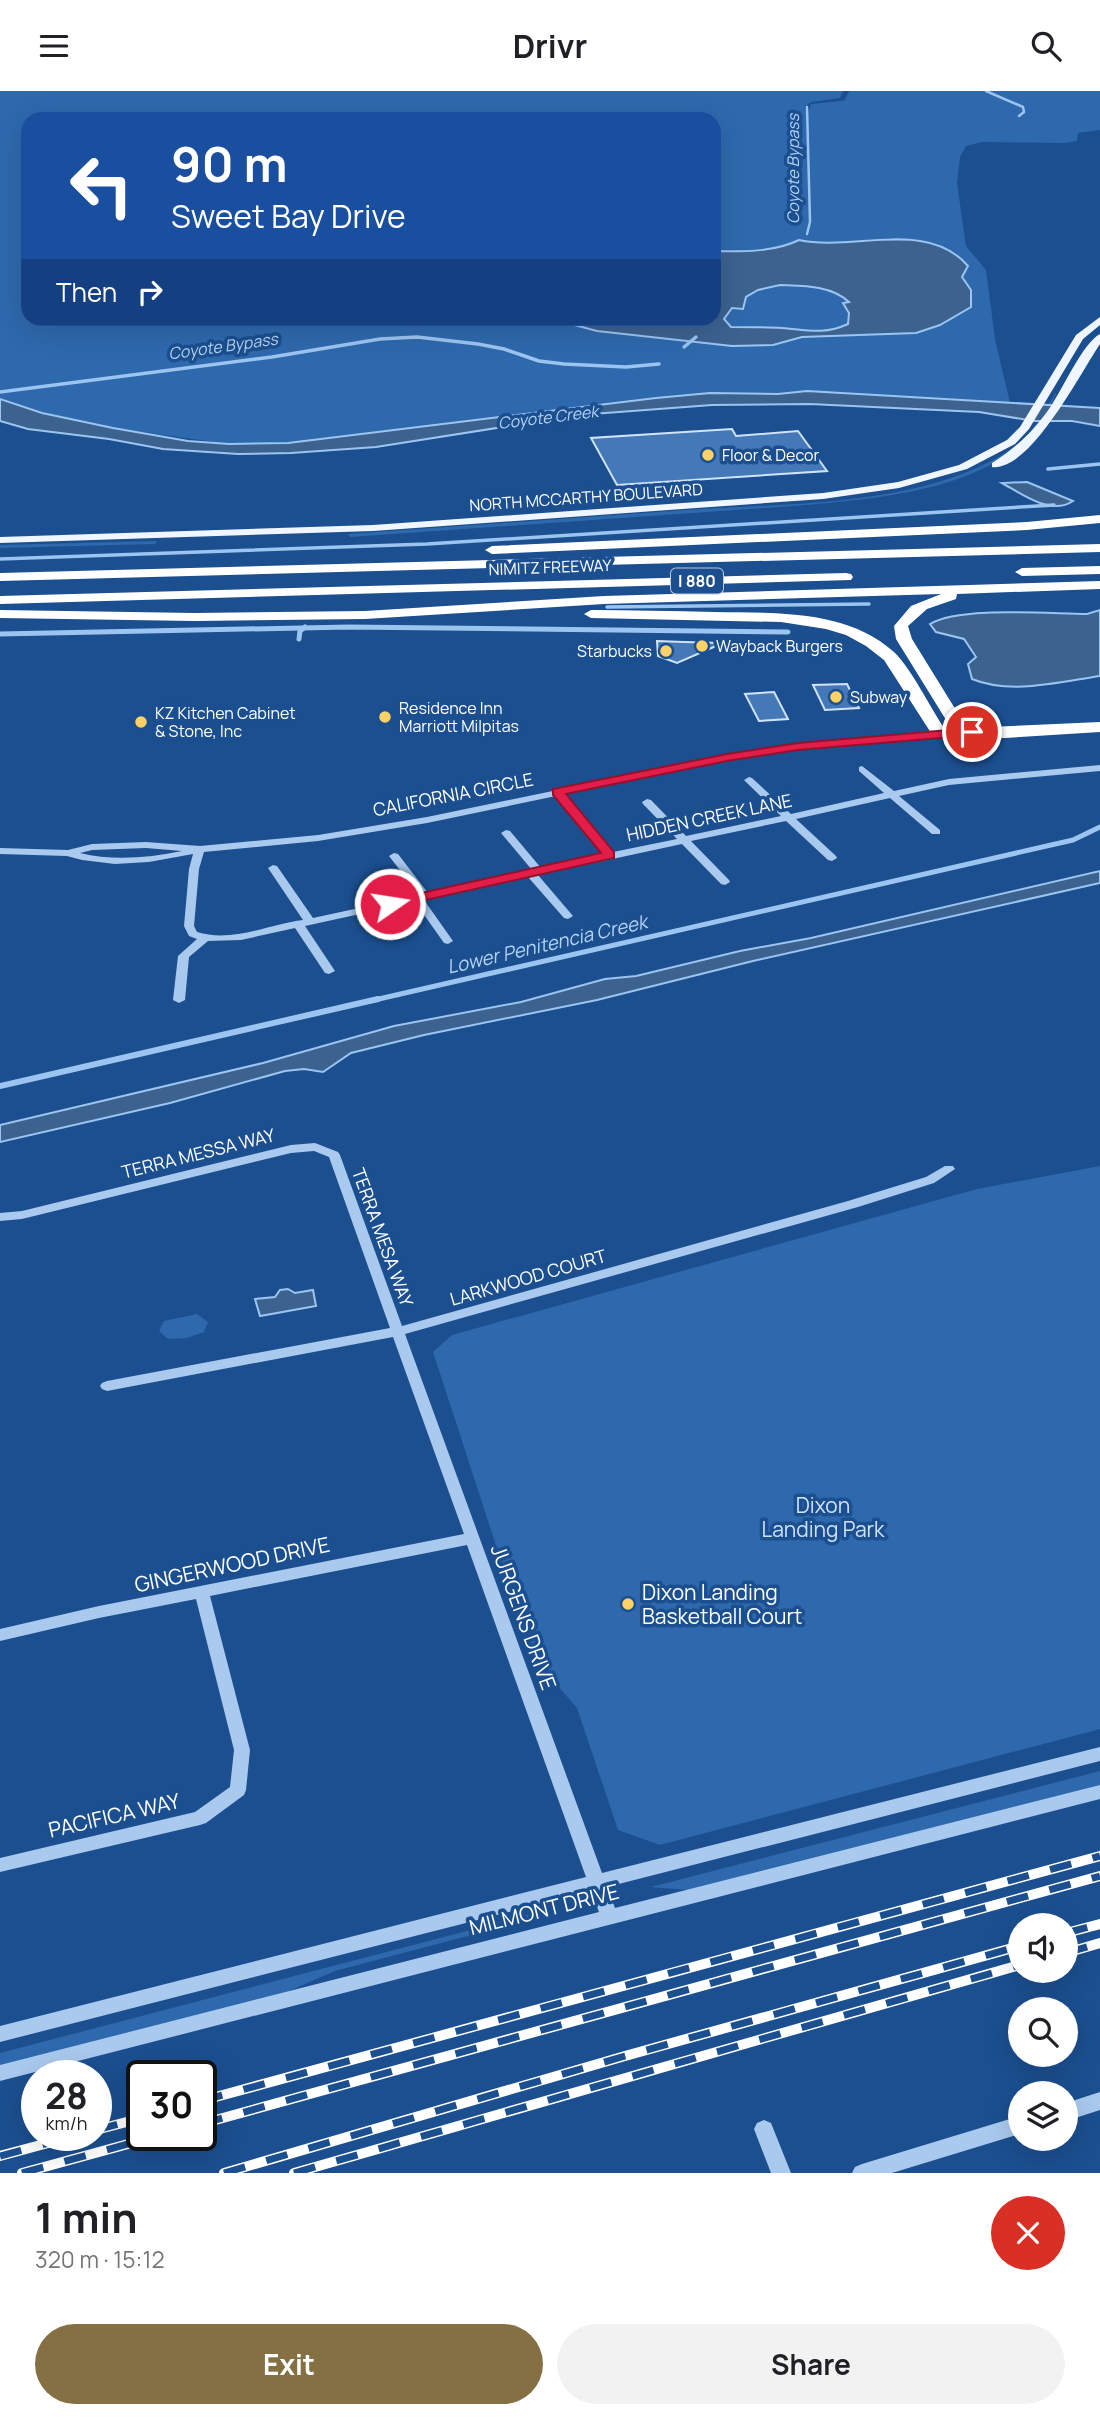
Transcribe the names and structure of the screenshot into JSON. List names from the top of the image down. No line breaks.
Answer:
{"streets":{"highway":["NIMITZ FREEWAY","I 880","CALIFORNIA CIRCLE"],"main road":["NORTH MCCARTHY BOULEVARD"],"street":["HIDDEN CREEK LANE","TERRA MESSA WAY","TERRA MESA WAY","LARKWOOD COURT","GINGERWOOD DRIVE","JURGENS DRIVE","PACIFICA WAY","MILMONT DRIVE"]},"crossings":[["TERRA MESSA WAY","TERRA MESA WAY"],["TERRA MESA WAY","LARKWOOD COURT"],["TERRA MESA WAY","JURGENS DRIVE"],["LARKWOOD COURT","JURGENS DRIVE"],["GINGERWOOD DRIVE","JURGENS DRIVE"],["GINGERWOOD DRIVE","PACIFICA WAY"],["JURGENS DRIVE","MILMONT DRIVE"]],"water":["Coyote Bypass","Coyote Creek","Lower Penitencia Creek"],"parks":["Dixon Landing Park"],"places":["Floor & Decor","Wayback Burgers","Starbucks","Subway","Residence Inn Marriott Milpitas","KZ Kitchen Cabinet & Stone, Inc","Dixon Landing Basketball Court"],"page":{"header":"Drivr","turn":["90 m","Sweet Bay Drive"],"then":"Then","speed":"28 km/h","limit":"30","heading":["1 min","320 m · 15:12"],"buttons":["Exit","Share"]}}
